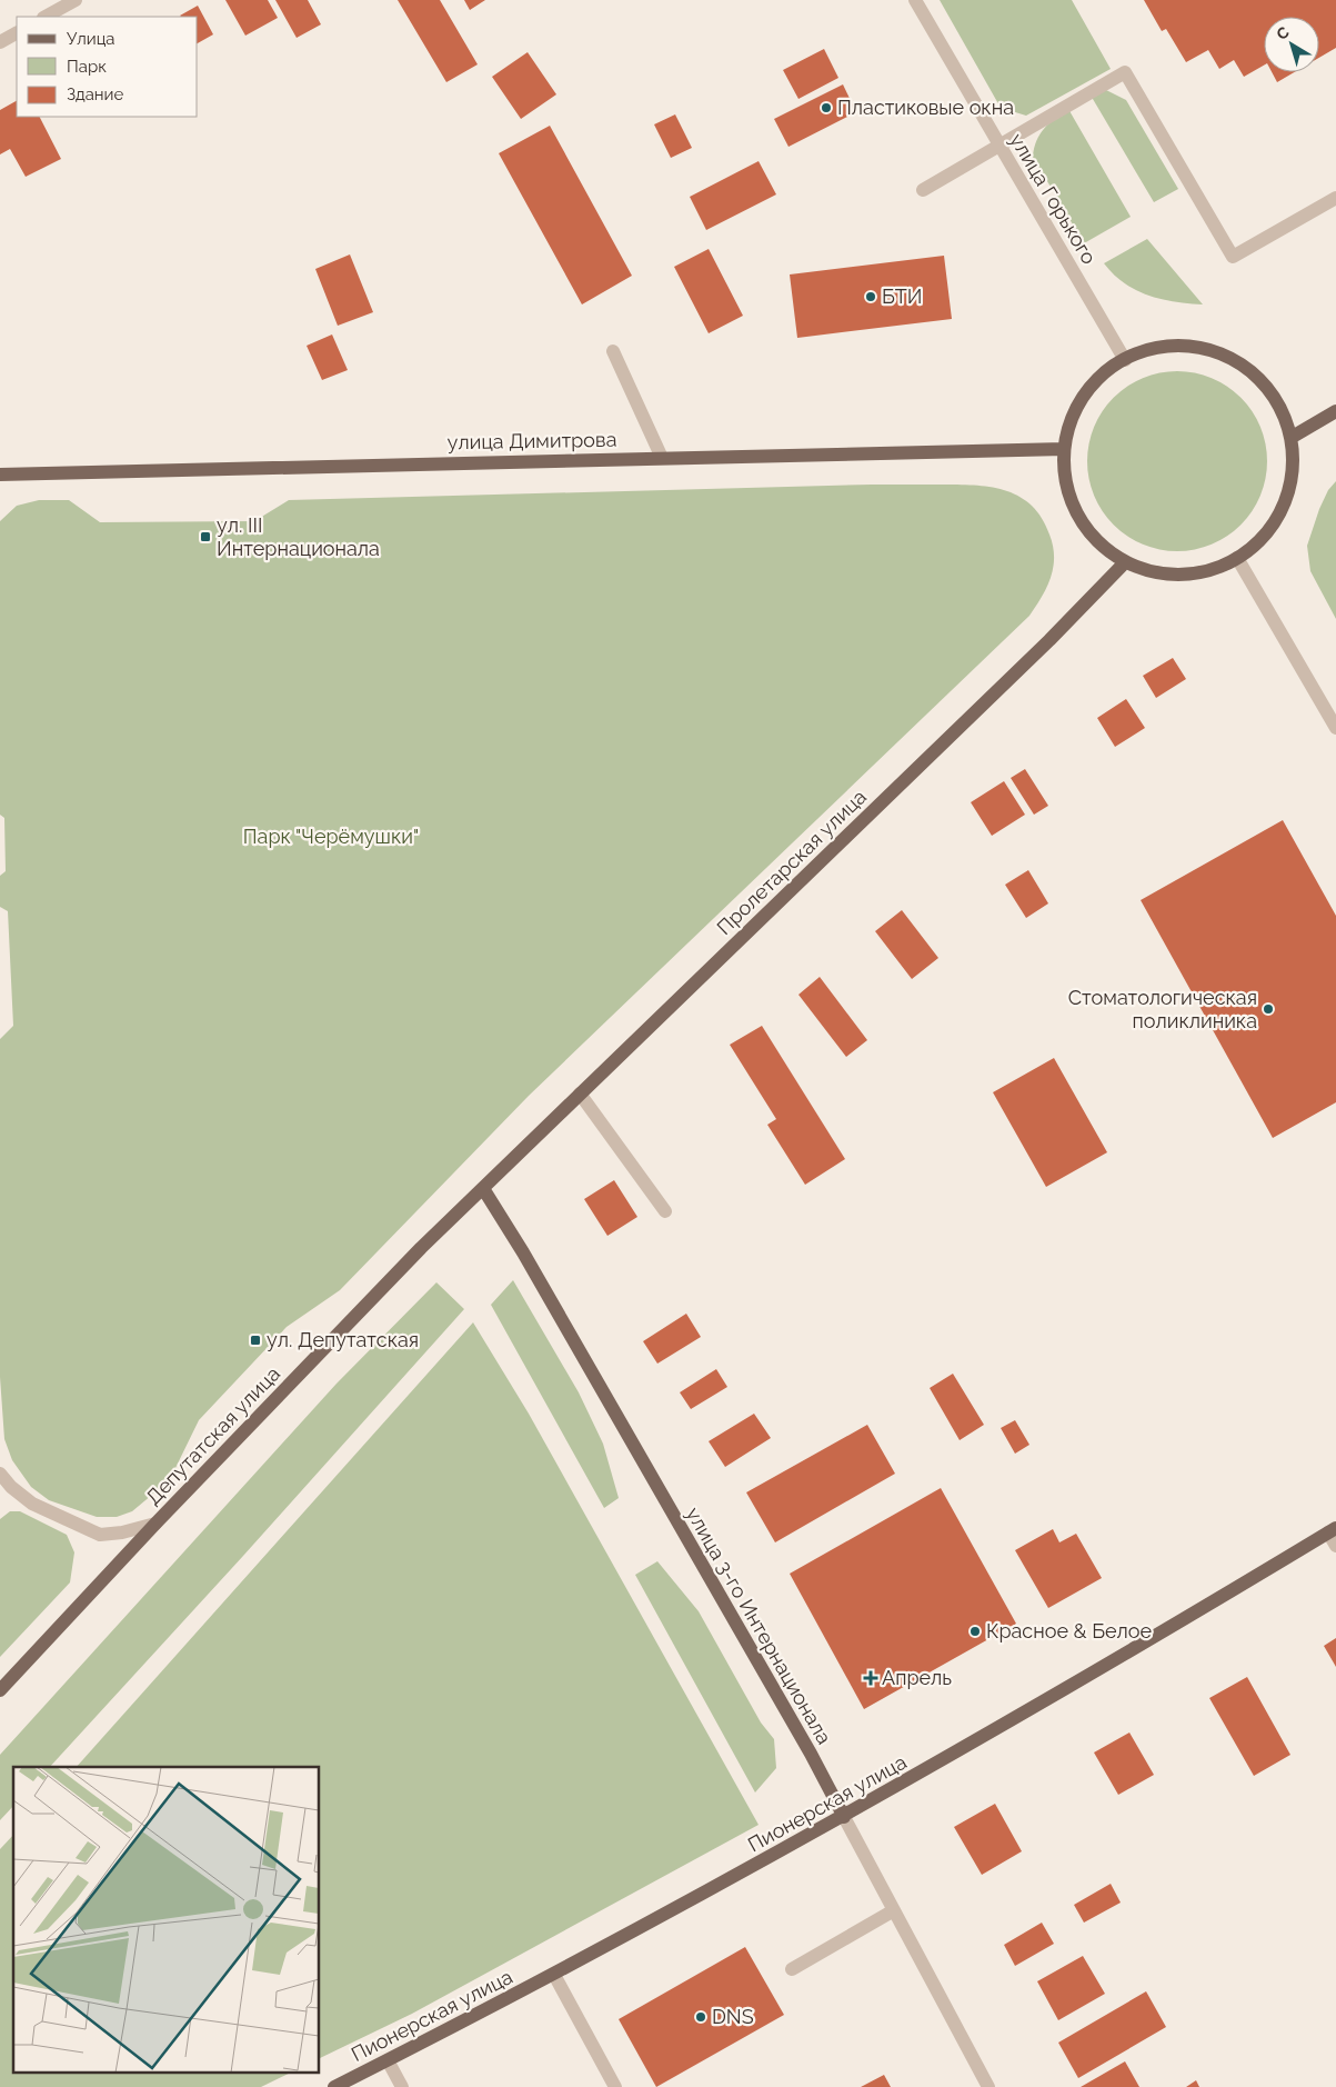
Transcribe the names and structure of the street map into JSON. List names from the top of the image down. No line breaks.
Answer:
{"streets":{"main road":["улица Димитрова","Пролетарская улица","Депутатская улица","улица 3-го Интернационала","Пионерская улица"],"street":["улица Горького"]},"crossings":[["Пролетарская улица","Депутатская улица"],["Пролетарская улица","улица 3-го Интернационала"],["Депутатская улица","улица 3-го Интернационала"],["улица 3-го Интернационала","Пионерская улица"]],"parks":["Парк \"Черёмушки\""],"places":{"other":["Пластиковые окна","БТИ","Стоматологическая поликлиника","Красное & Белое","DNS"],"transit":["ул. III Интернационала","ул. Депутатская"],"health":["Апрель"]},"legend":["Улица","Парк","Здание"],"north":"top left"}
